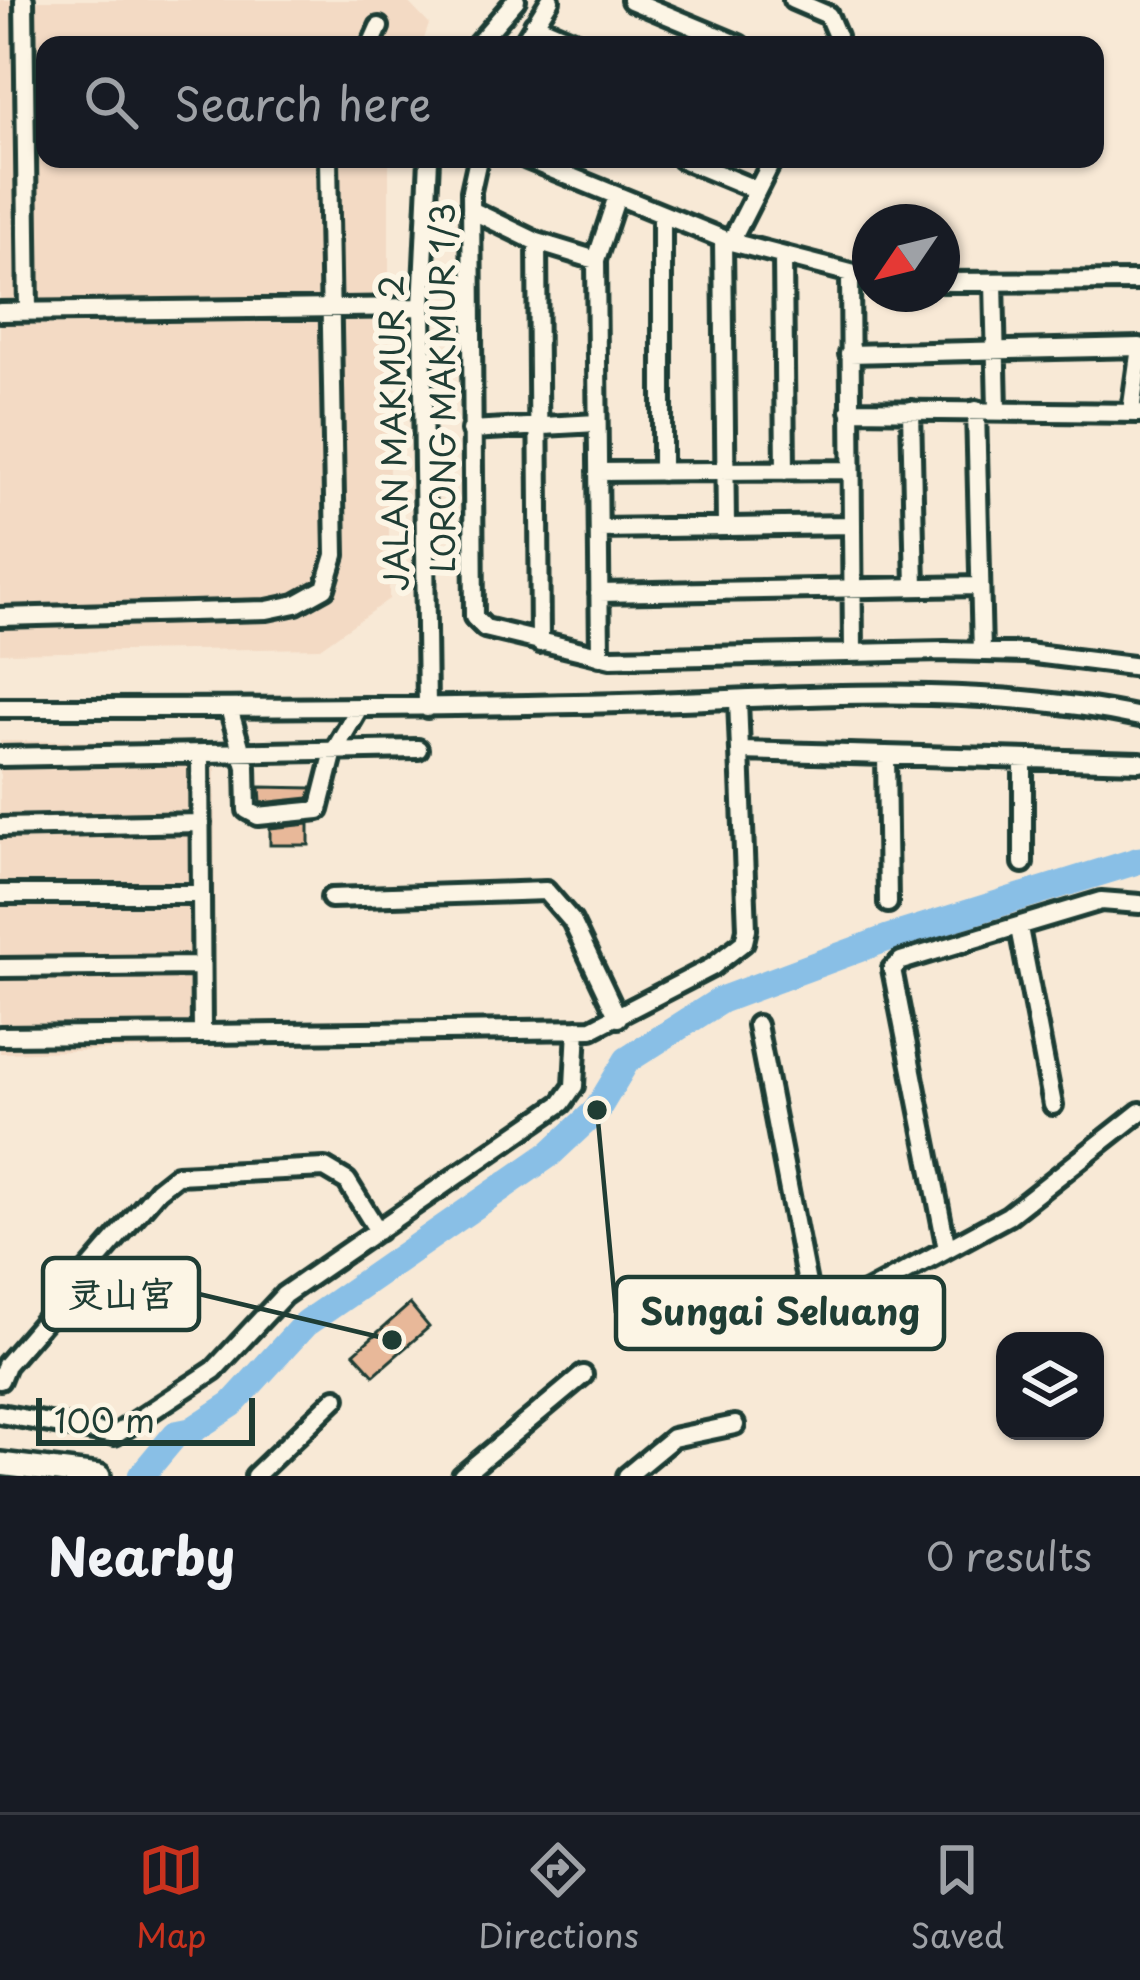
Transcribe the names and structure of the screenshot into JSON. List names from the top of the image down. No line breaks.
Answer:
{"streets":{"street":["LORONG MAKMUR 1/3","JALAN MAKMUR 2"]},"places":["Sungai Seluang","灵山宫"],"scale_bar":"100 m","north":"bottom left","page":{"search":"Search here","scale":"100 m","heading":["Nearby","0 results"],"nav":["Map","Directions","Saved"]}}
